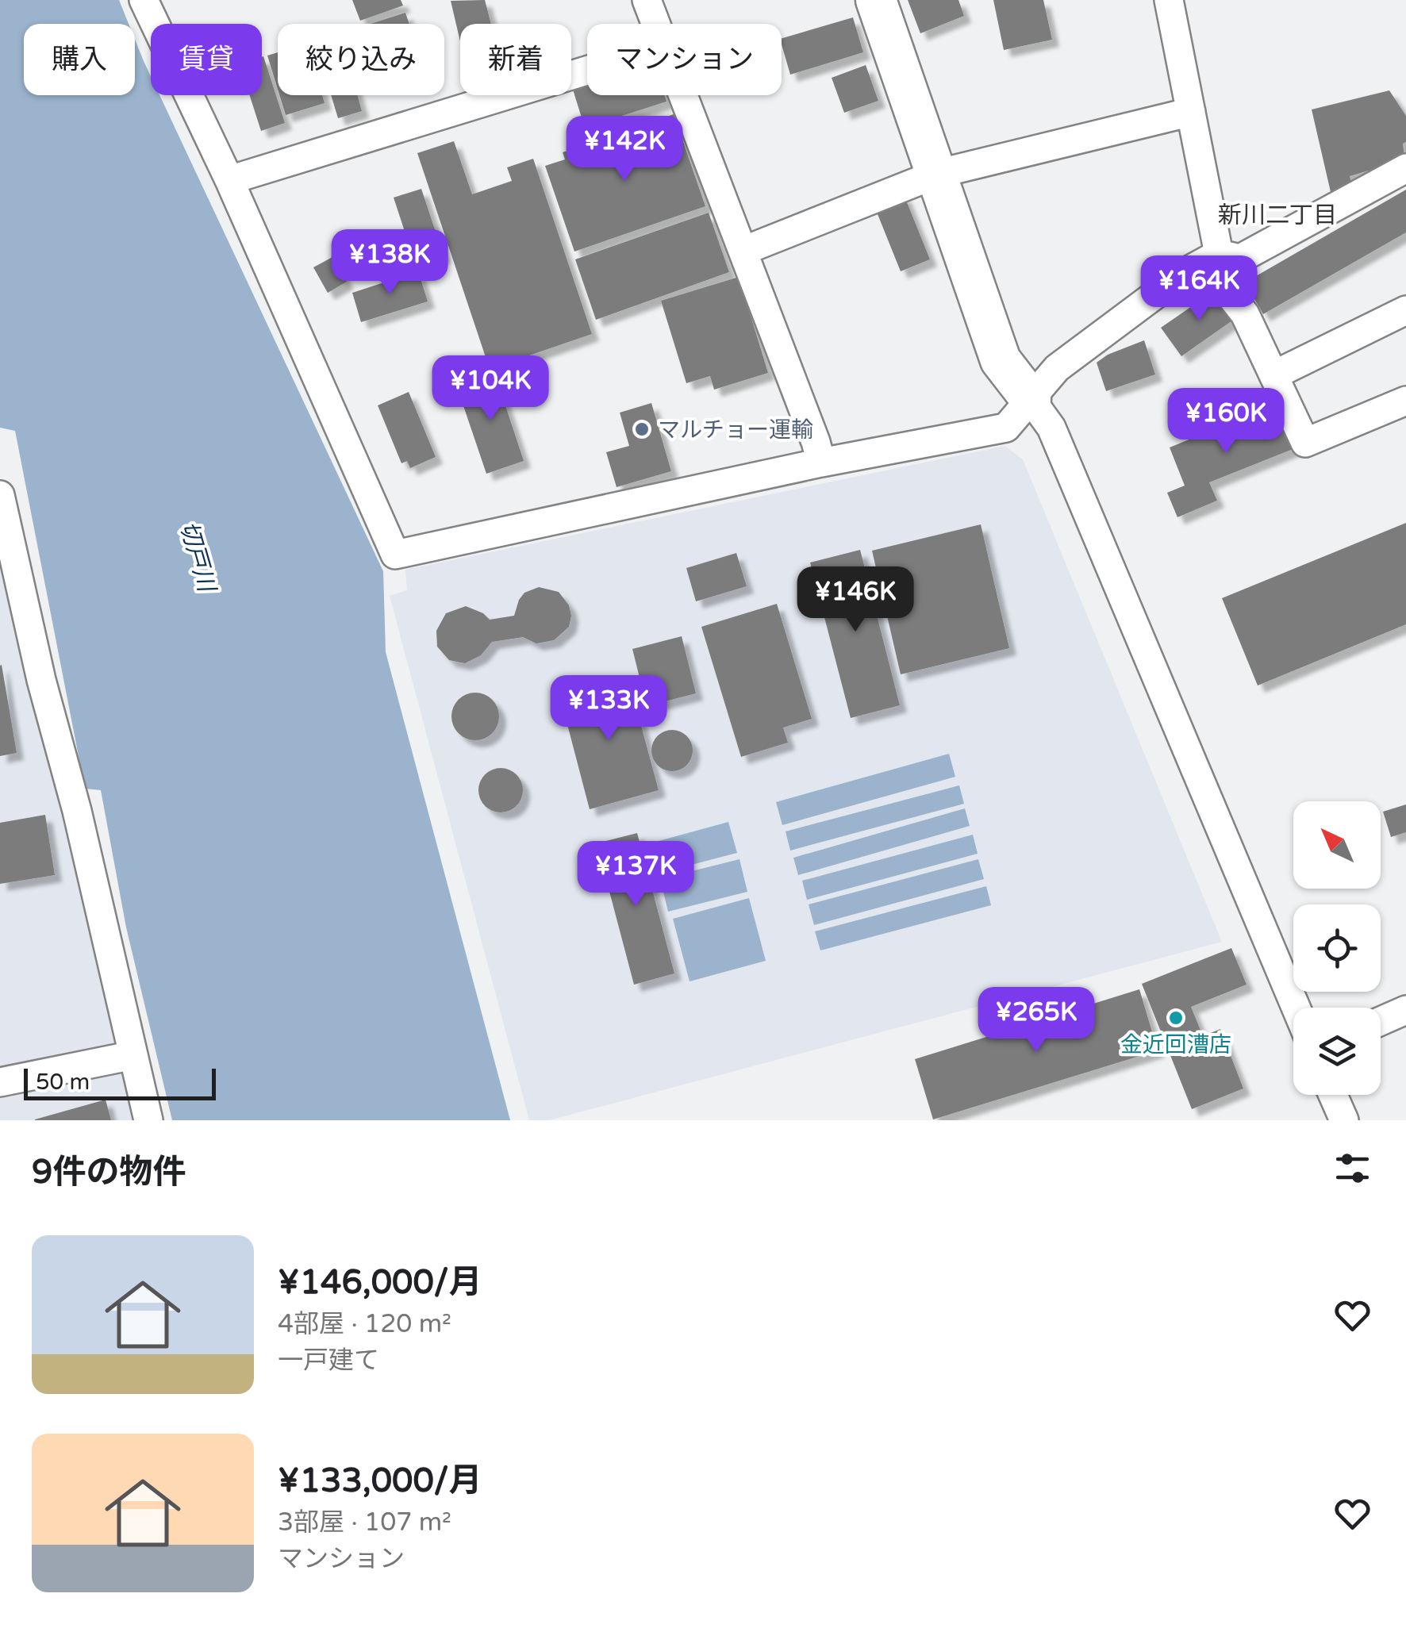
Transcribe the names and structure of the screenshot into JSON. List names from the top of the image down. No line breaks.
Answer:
{"districts":["新川二丁目"],"water":["切戸川"],"places":["マルチョー運輸","金近回漕店"],"scale_bar":"50 m","north":"top left","page":{"chip":["購入","賃貸","絞り込み","新着","マンション"],"price":["¥142K","¥138K","¥164K","¥104K","¥160K","¥146K","¥133K","¥137K","¥265K"],"scale":"50 m","heading":"9件の物件","list":[{"name":"¥146,000/月","note":"4部屋 · 120 m² · 一戸建て"},{"name":"¥133,000/月","note":"3部屋 · 107 m² · マンション"}]}}
